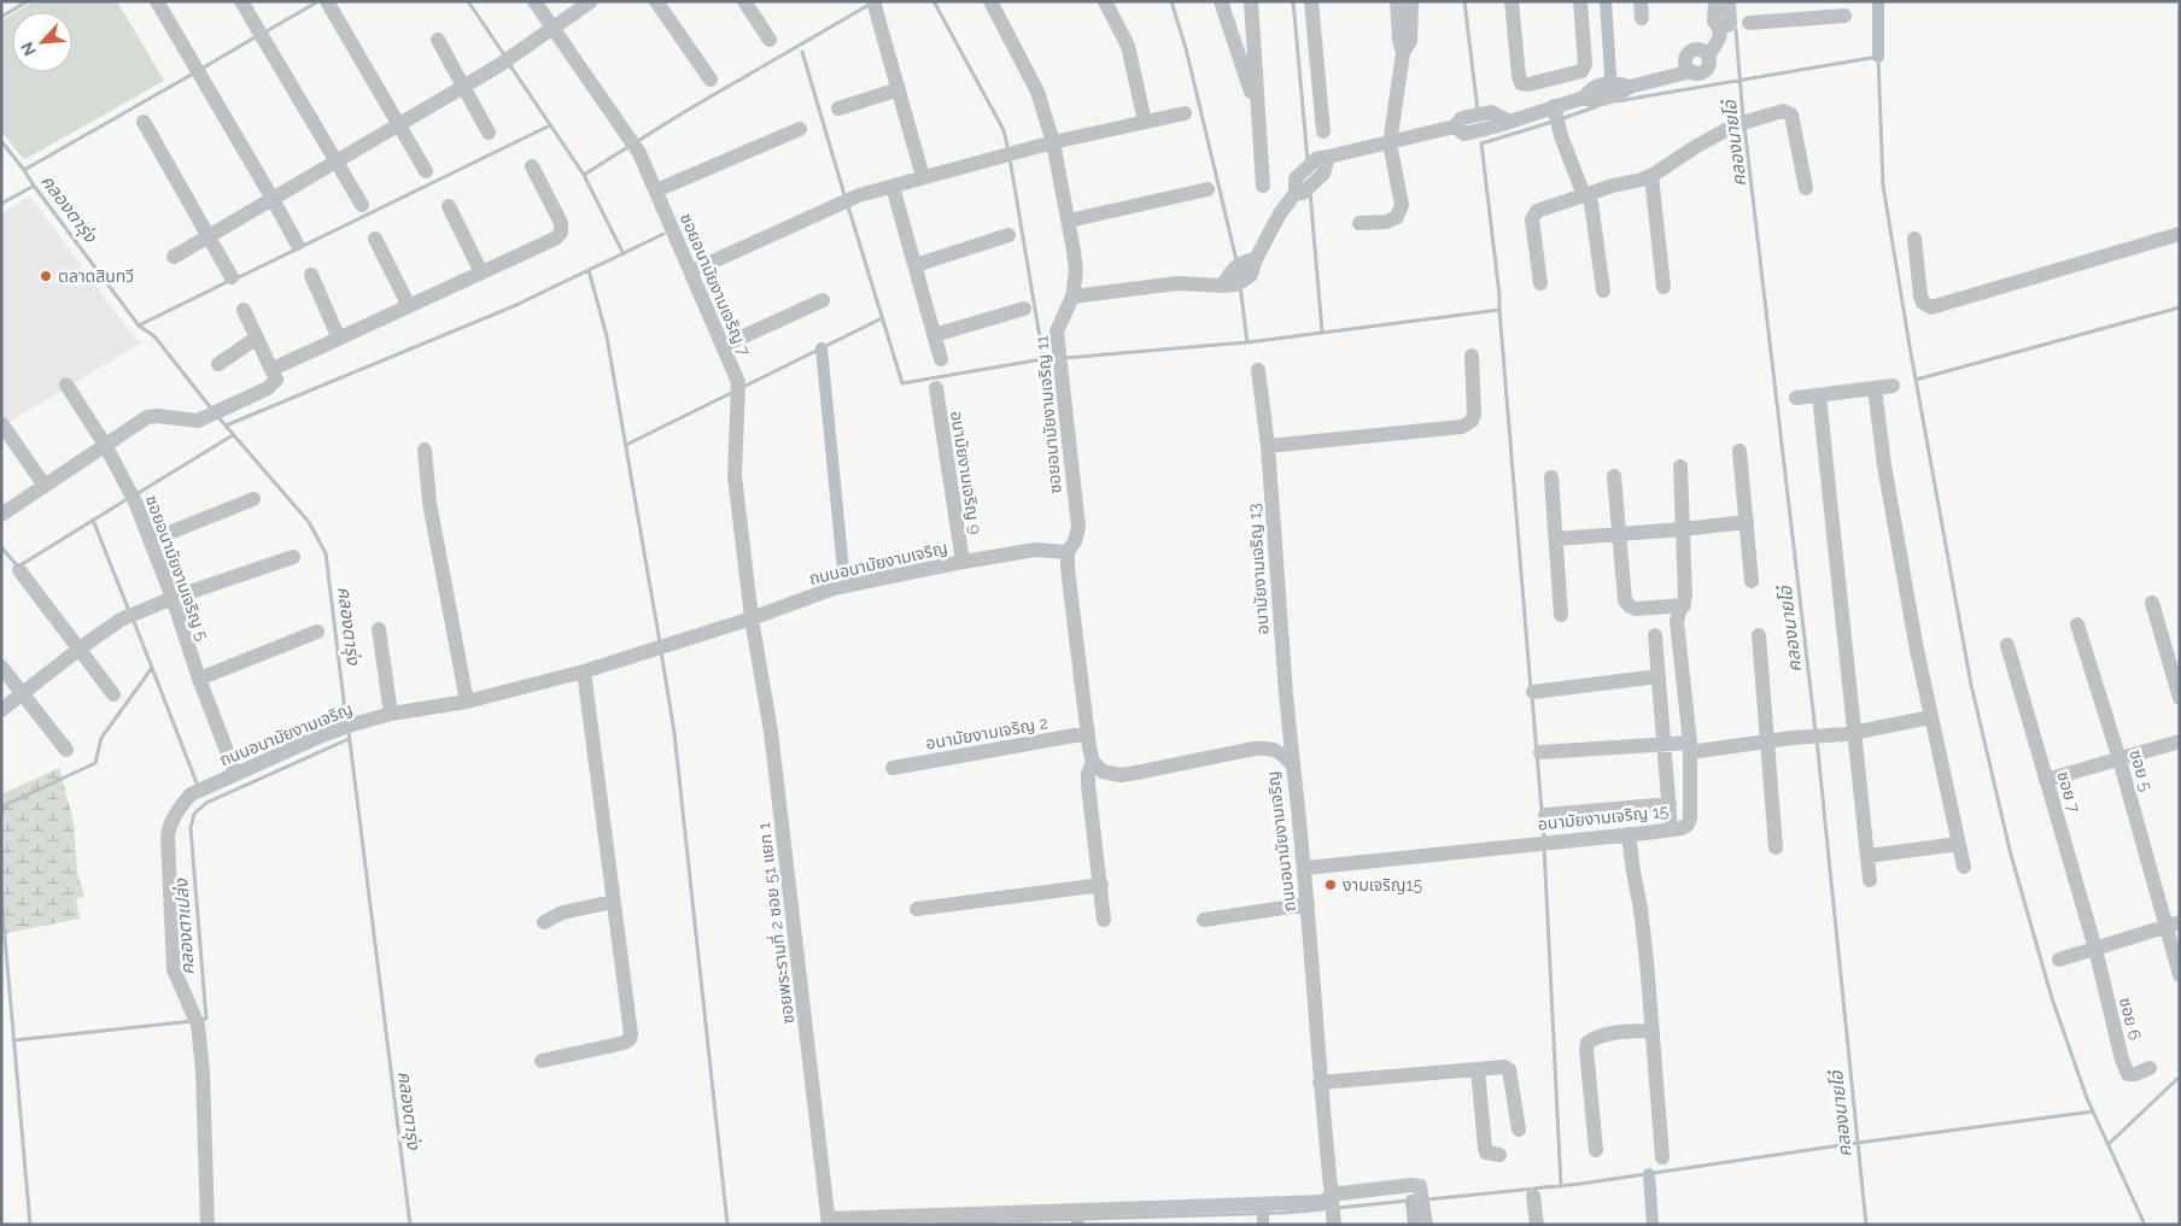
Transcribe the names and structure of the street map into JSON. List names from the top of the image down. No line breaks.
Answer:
{"streets":{"street":["ซอยอนามัยงามเจริญ 7","ซอยอนามัยงามเจริญ 11","อนามัยงามเจริญ 9","ถนนอนามัยงามเจริญ","ซอยอนามัยงามเจริญ 5","อนามัยงามเจริญ 13","อนามัยงามเจริญ 2","ซอย 5","ซอย 7","อนามัยงามเจริญ 15","ซอยพระรามที่ 2 ซอย 51 แยก 1","ซอย 6"]},"crossings":[["ซอยอนามัยงามเจริญ 7","ถนนอนามัยงามเจริญ"],["ซอยอนามัยงามเจริญ 7","ซอยพระรามที่ 2 ซอย 51 แยก 1"],["ซอยอนามัยงามเจริญ 11","ถนนอนามัยงามเจริญ"],["อนามัยงามเจริญ 9","ถนนอนามัยงามเจริญ"],["ถนนอนามัยงามเจริญ","ซอยอนามัยงามเจริญ 5"],["ถนนอนามัยงามเจริญ","อนามัยงามเจริญ 13"],["ถนนอนามัยงามเจริญ","อนามัยงามเจริญ 15"],["ถนนอนามัยงามเจริญ","ซอยพระรามที่ 2 ซอย 51 แยก 1"],["ซอย 7","ซอย 6"]],"water":["คลองนายโอ๋","คลองตารุ่ง","คลองตาเปล่ง"],"places":["ตลาดสินทวี","งามเจริญ15"],"north":"bottom left"}
